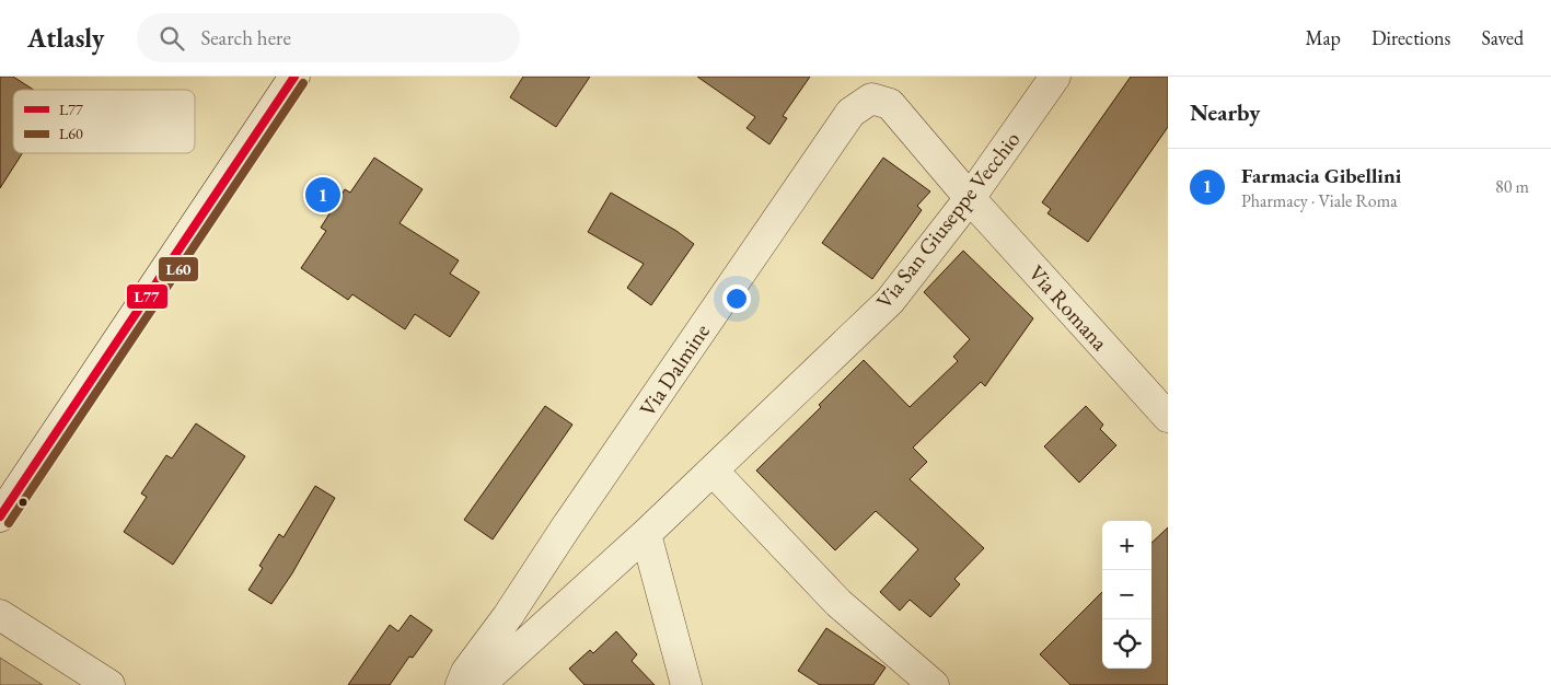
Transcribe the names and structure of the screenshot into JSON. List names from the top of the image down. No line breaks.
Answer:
{"streets":{"street":["Via San Giuseppe Vecchio","Via Romana","Via Dalmine"]},"crossings":[["Via San Giuseppe Vecchio","Via Romana"],["Via San Giuseppe Vecchio","Via Dalmine"],["Via Romana","Via Dalmine"]],"lines":["transit line L77","transit line L60"],"legend":["L77","L60"],"page":{"header":"Atlasly","search":"Search here","nav":["Map","Directions","Saved"],"heading":"Nearby","list":[{"mark":"1","name":"Farmacia Gibellini","note":"Pharmacy · Viale Roma","value":"80 m"}],"pins":"1","map_buttons":["+","−"]}}
